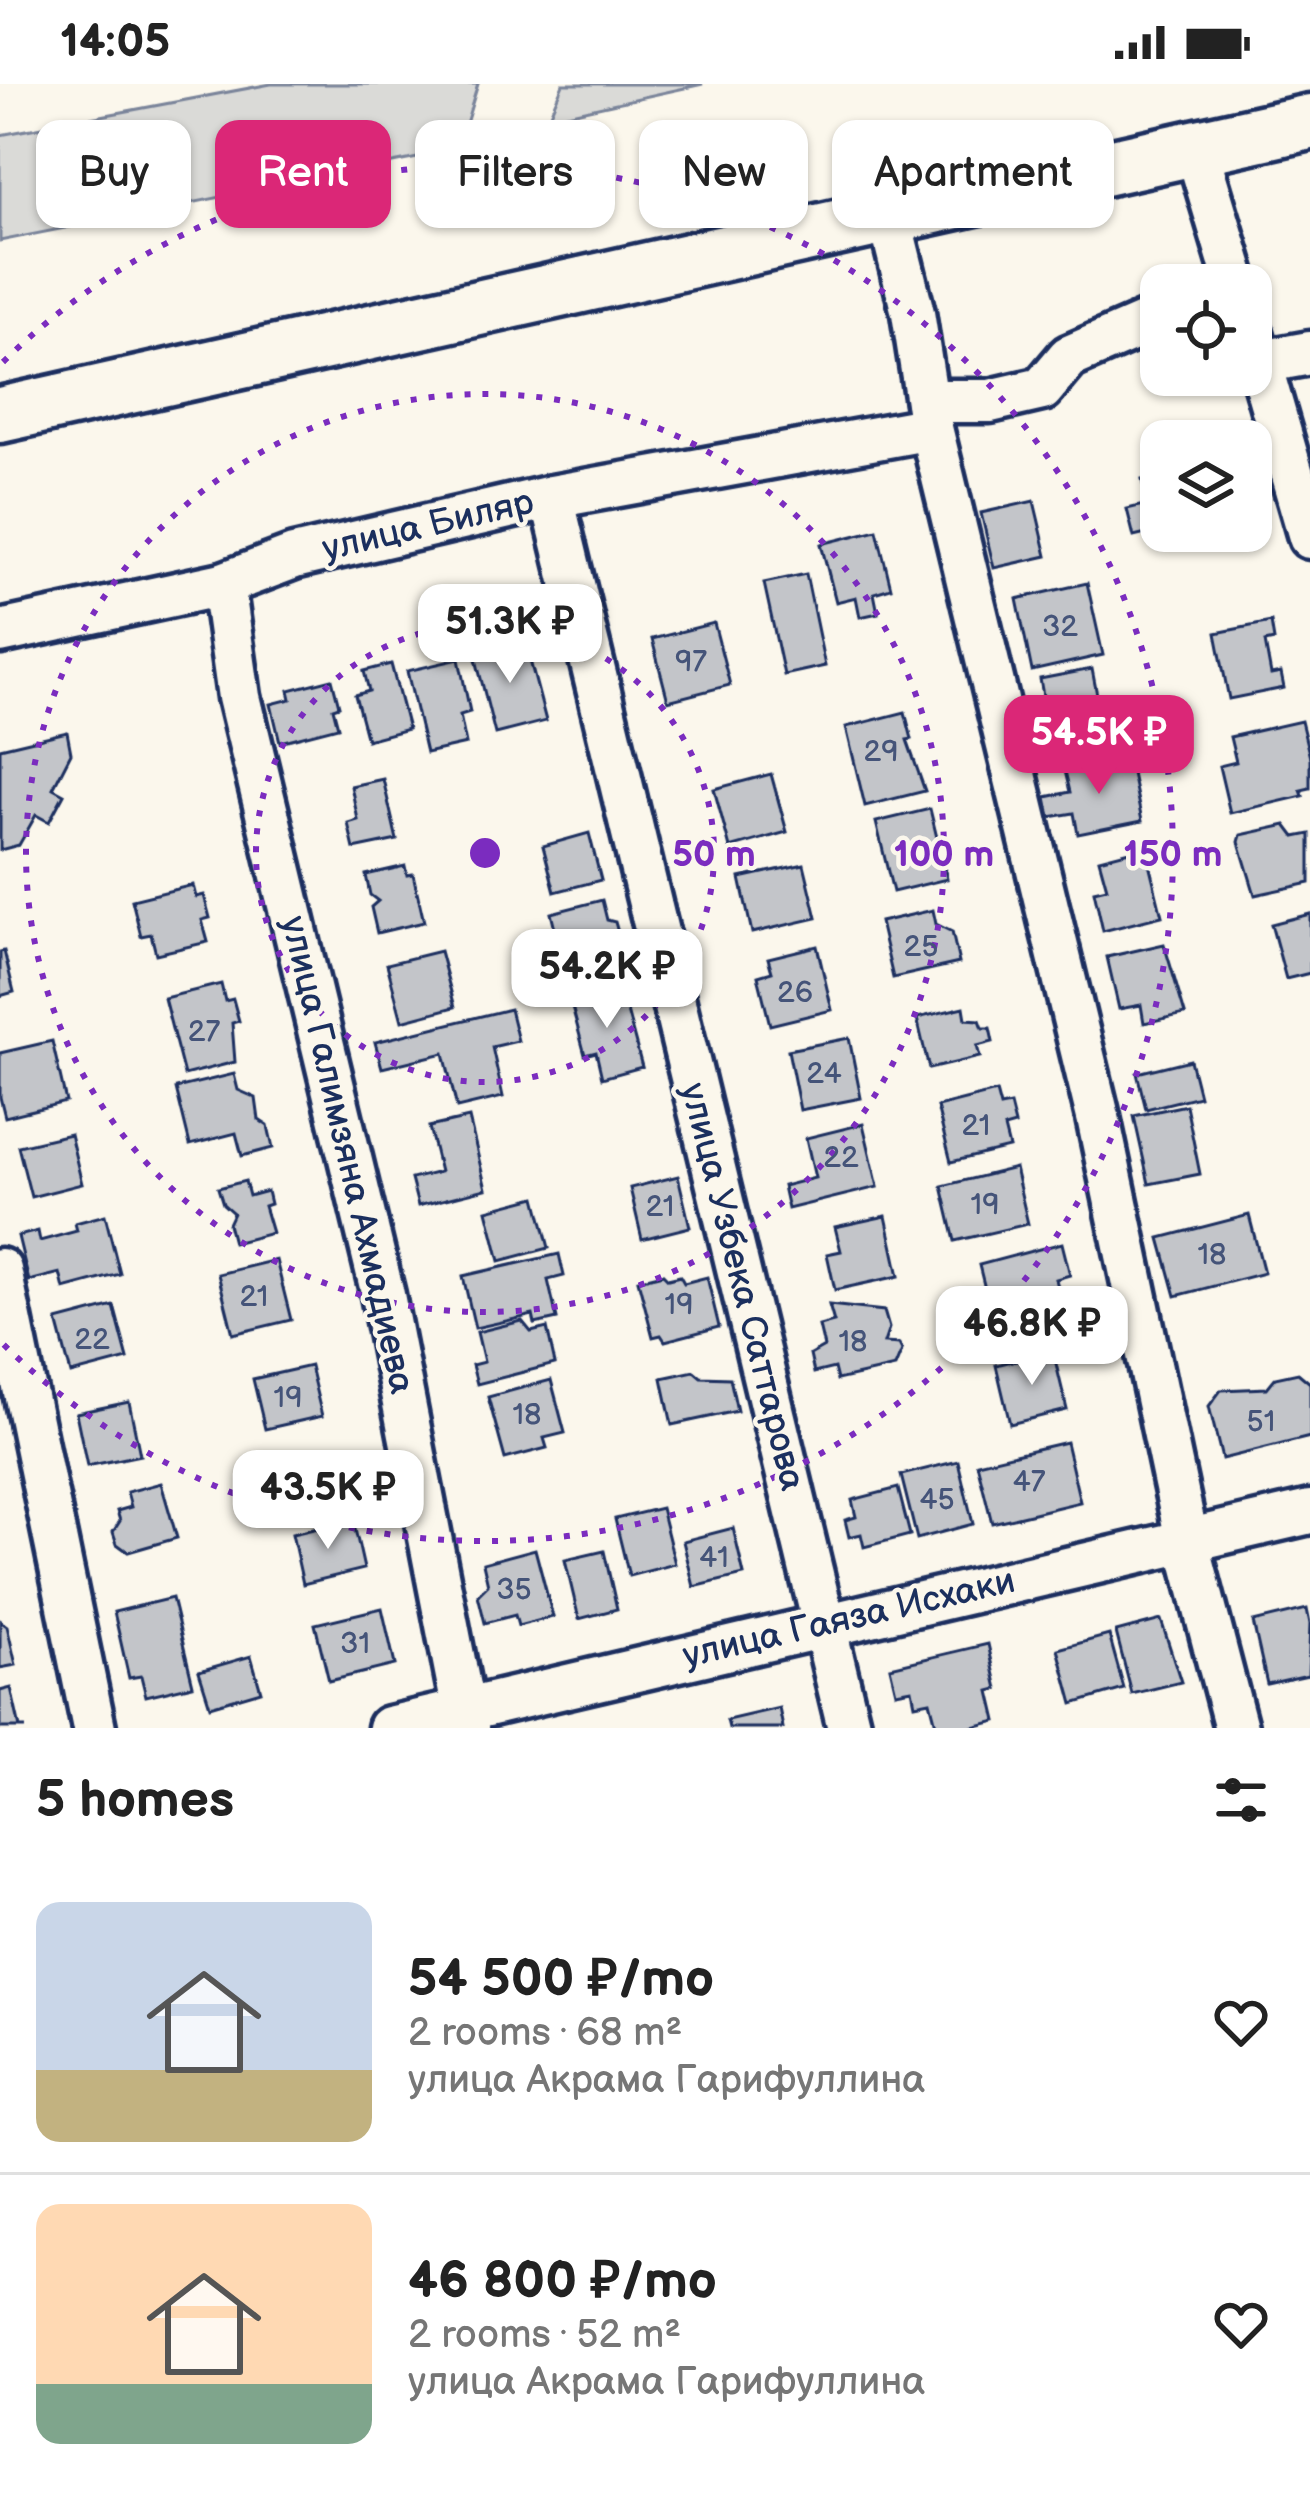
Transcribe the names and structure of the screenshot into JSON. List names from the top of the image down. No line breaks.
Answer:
{"streets":{"street":["улица Биляр","улица Галимзяна Ахмадиева","улица Узбека Саттарова","улица Гаяза Исхаки"]},"crossings":[["улица Биляр","улица Галимзяна Ахмадиева"],["улица Биляр","улица Узбека Саттарова"],["улица Галимзяна Ахмадиева","улица Гаяза Исхаки"],["улица Узбека Саттарова","улица Гаяза Исхаки"]],"house_numbers":["32","97","29","25","26","27","24","21","22","19","21","18","21","19","22","18","19","18","51","47","45","41","35","31"],"page":{"status":"14:05","chip":["Buy","Rent","Filters","New","Apartment"],"price":["51.3K ₽","54.5K ₽","54.2K ₽","46.8K ₽","43.5K ₽"],"heading":"5 homes","list":[{"name":"54 500 ₽/mo","note":"2 rooms · 68 m² · улица Акрама Гарифуллина"},{"name":"46 800 ₽/mo","note":"2 rooms · 52 m² · улица Акрама Гарифуллина"}]},"rings":["50 m","100 m","150 m"]}
